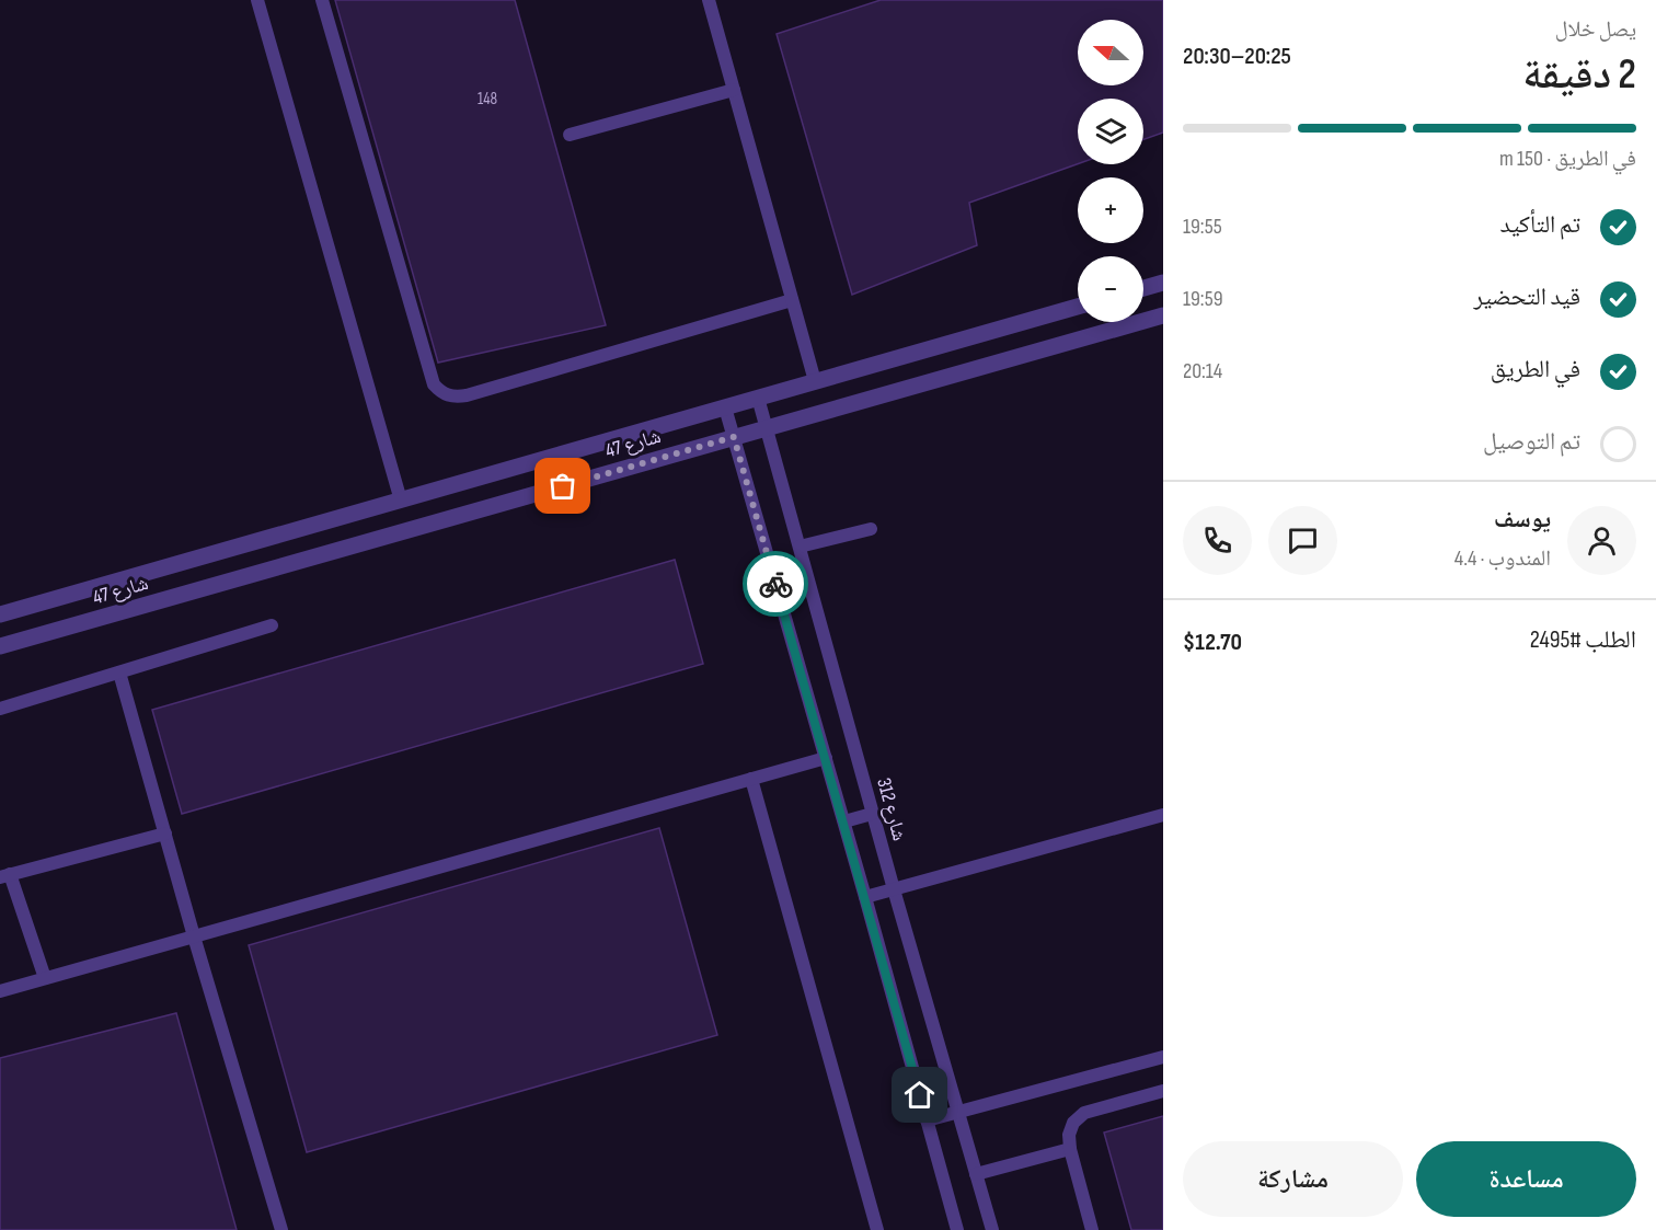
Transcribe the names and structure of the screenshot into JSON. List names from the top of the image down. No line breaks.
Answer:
{"streets":{"street":["شارع 47"],"lane":["شارع 312"]},"crossings":[["شارع 47","شارع 312"]],"house_numbers":["148"],"north":"left","page":{"heading":["2 دقيقة","يصل خلال","20:25–20:30"],"panel":["يوسف","المندوب · 4.4","الطلب #2495","$12.70"],"map_buttons":["+","−"],"bar":"في الطريق · 150 m","list":[["تم التأكيد","19:55"],["قيد التحضير","19:59"],["في الطريق","20:14"],"تم التوصيل"],"buttons":["مساعدة","مشاركة"]}}
